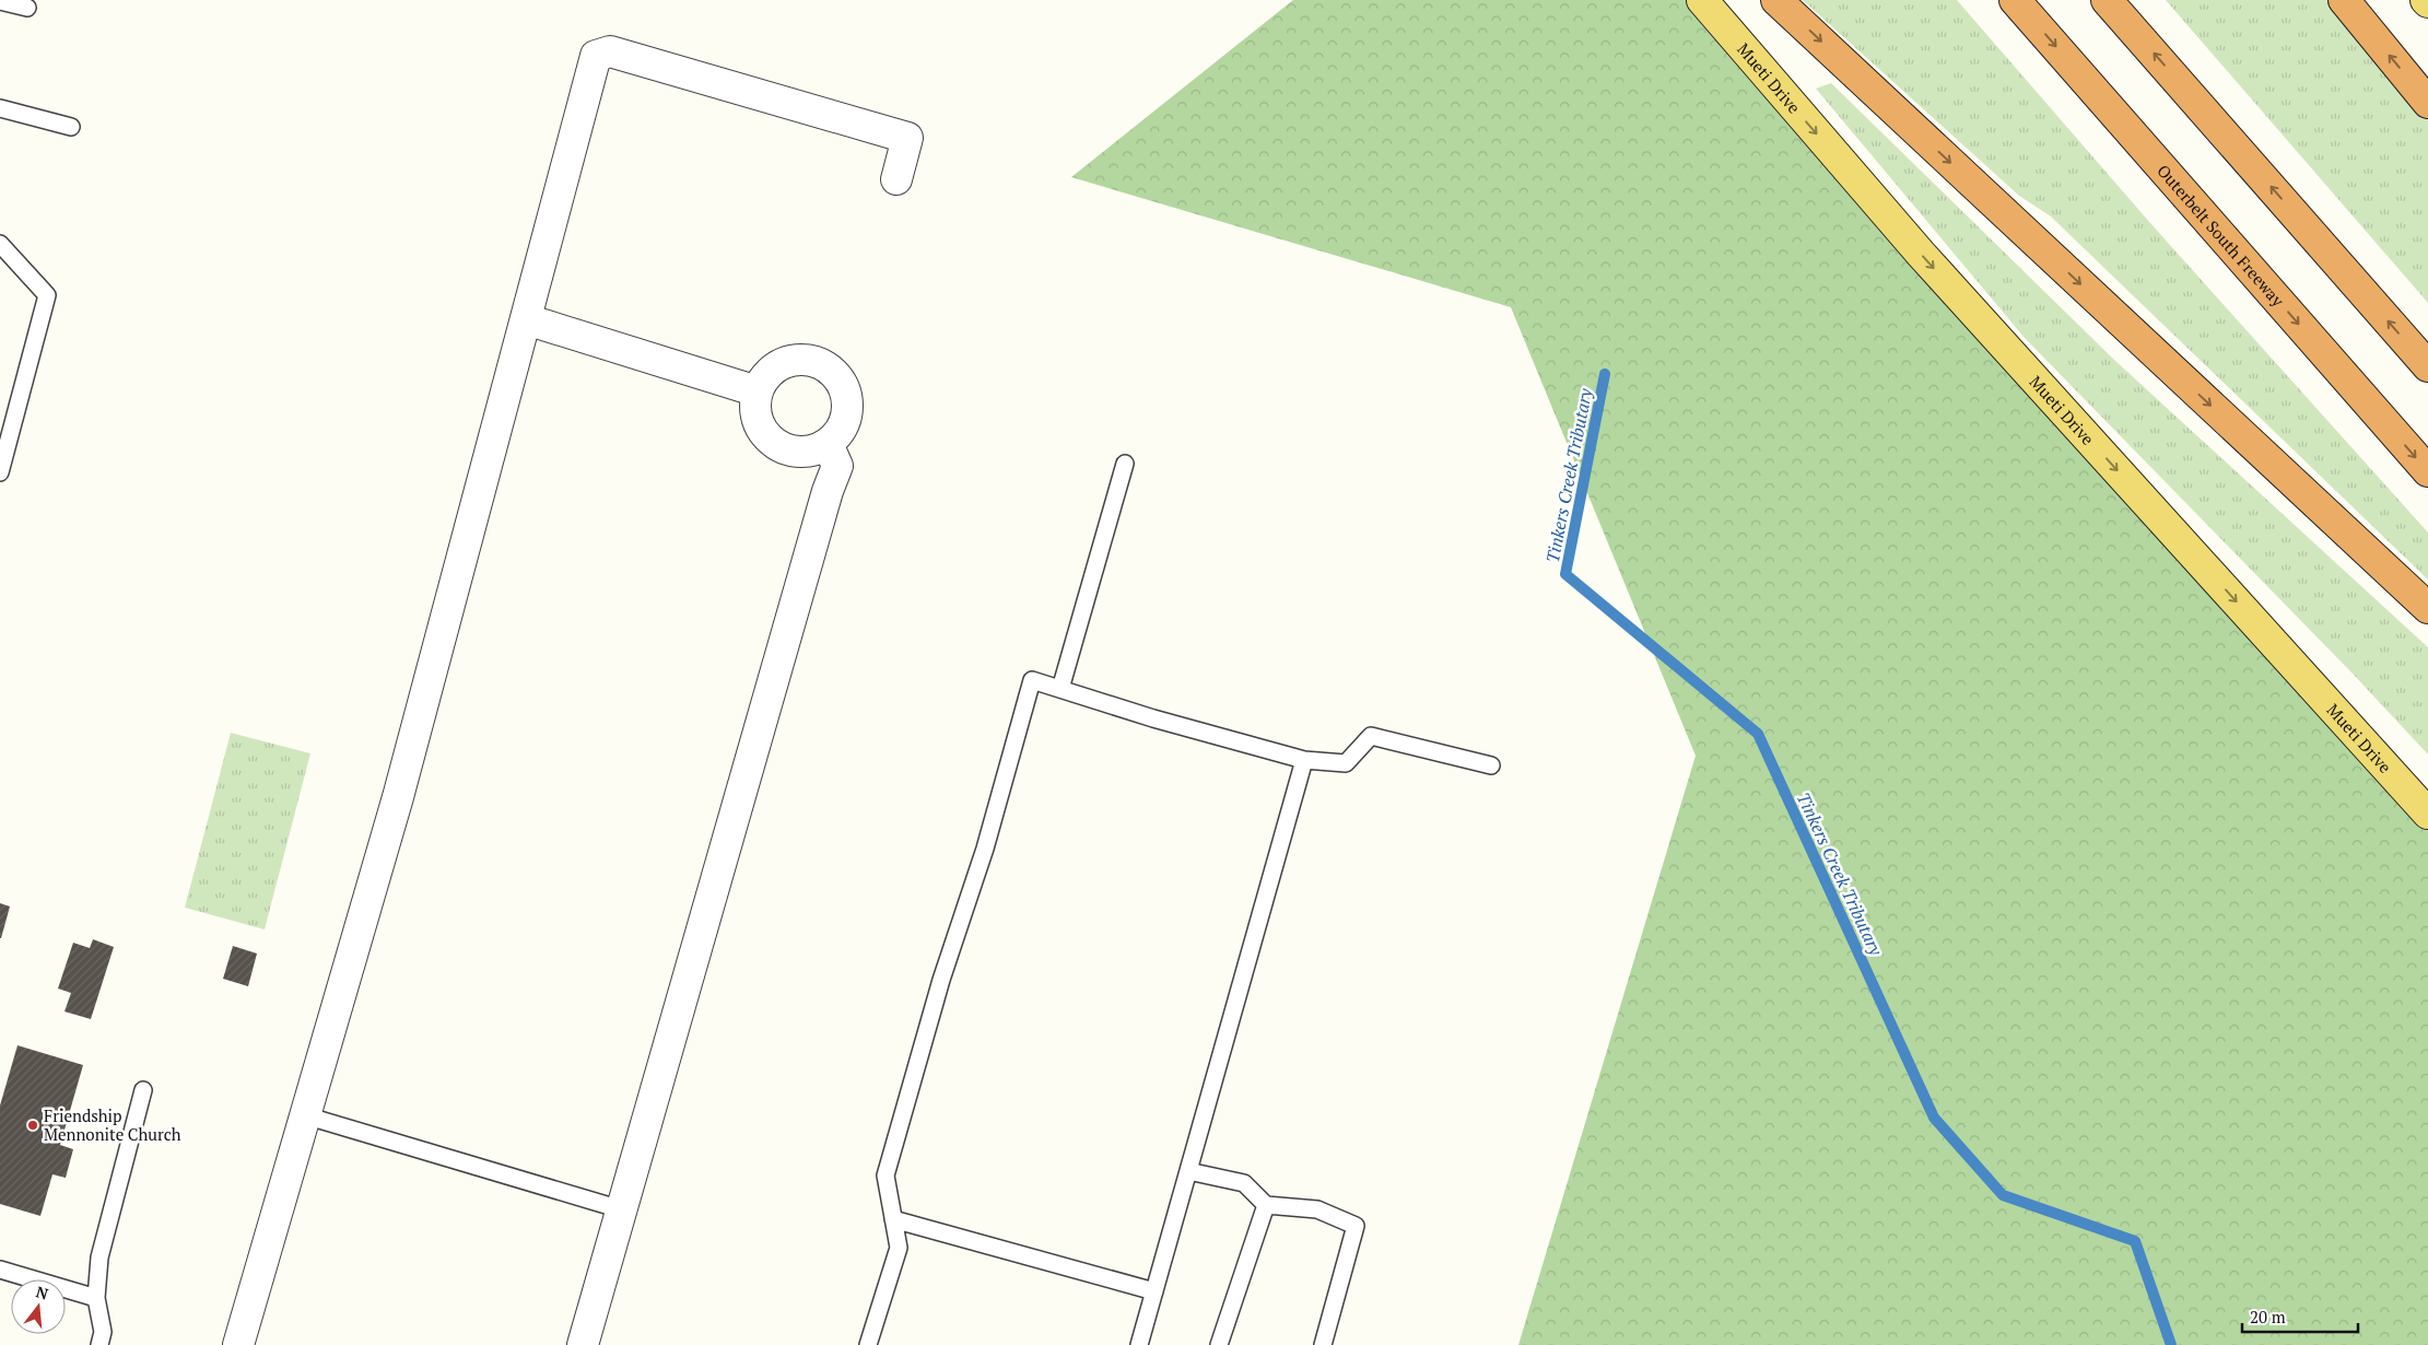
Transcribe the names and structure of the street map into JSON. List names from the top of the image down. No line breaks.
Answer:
{"streets":{"highway":["Outerbelt South Freeway"],"main road":["Mueti Drive"]},"one_way":["Mueti Drive"],"water":["Tinkers Creek Tributary"],"places":["Friendship Mennonite Church"],"scale_bar":"20 m","north":"top"}
